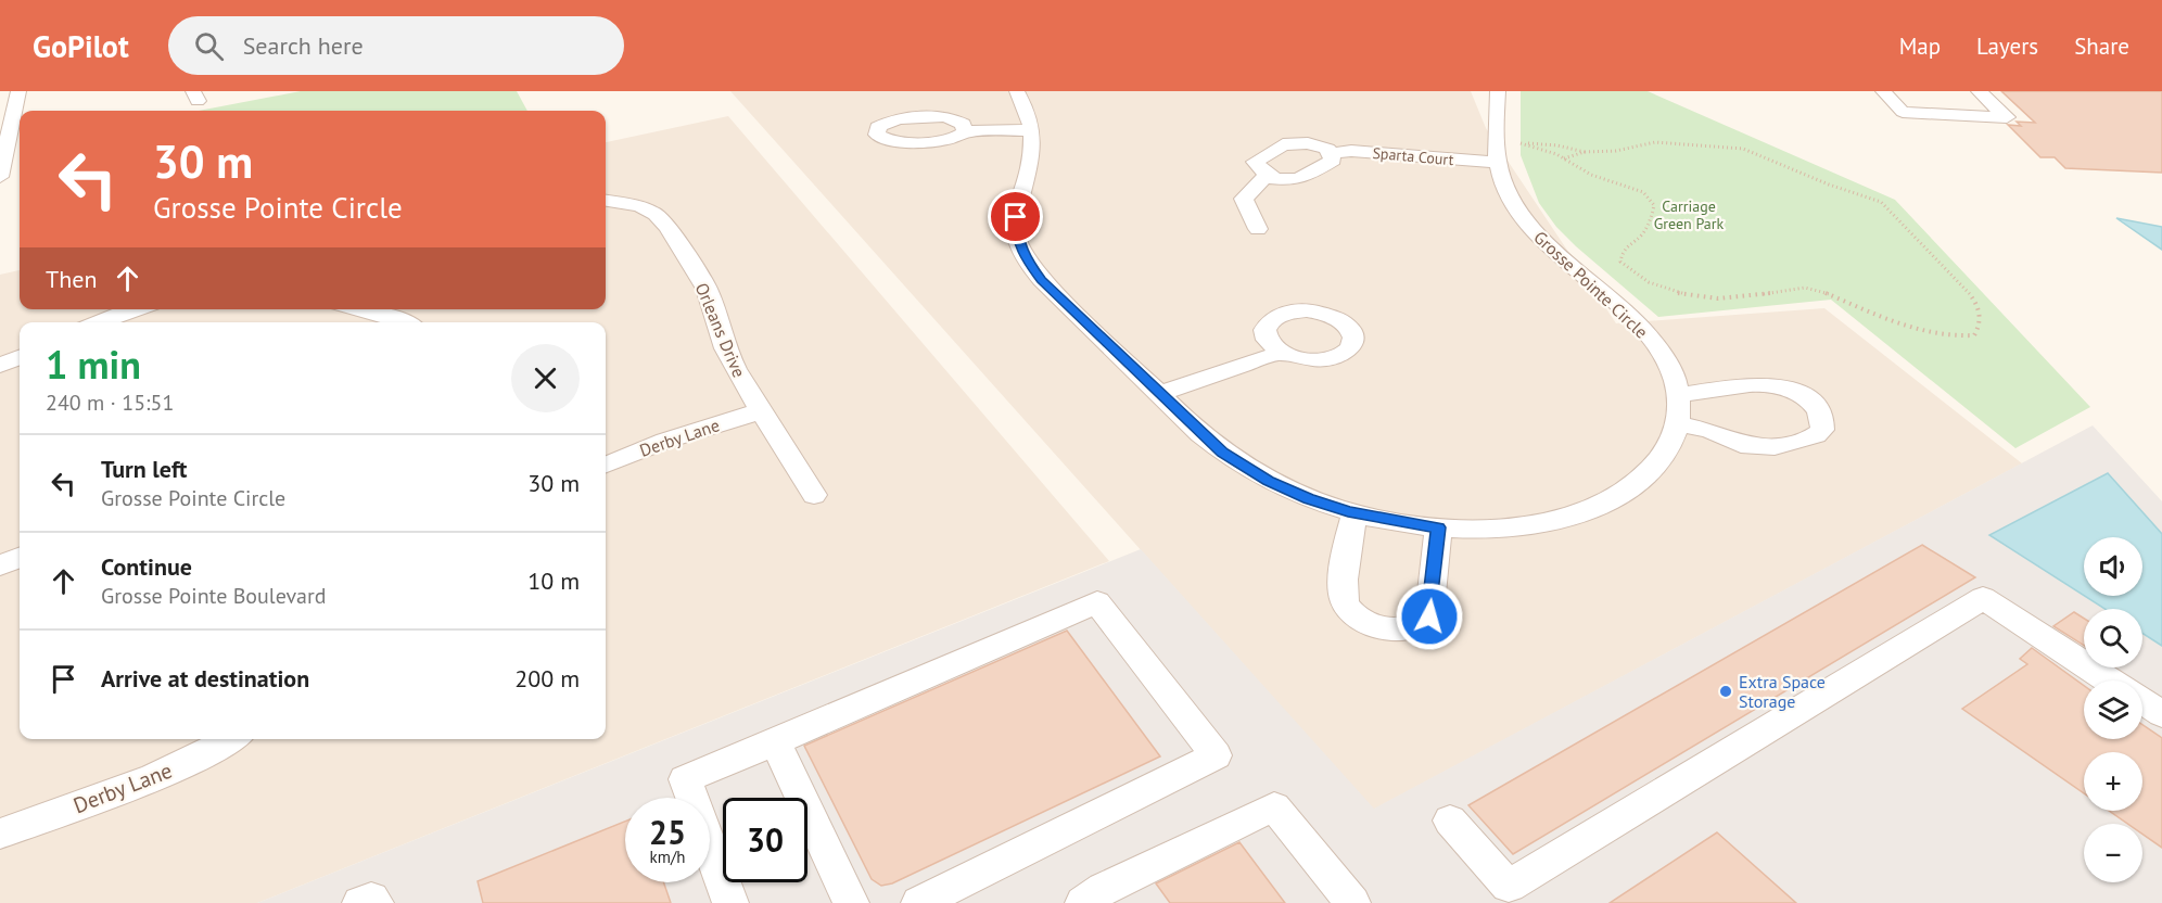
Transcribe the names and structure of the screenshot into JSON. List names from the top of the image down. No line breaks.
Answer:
{"streets":{"street":["Sparta Court","Grosse Pointe Circle","Orleans Drive","Derby Lane"]},"crossings":[["Sparta Court","Grosse Pointe Circle"],["Orleans Drive","Derby Lane"]],"parks":["Carriage Green Park"],"places":["Extra Space Storage"],"page":{"header":"GoPilot","search":"Search here","nav":["Map","Layers","Share"],"turn":["30 m","Grosse Pointe Circle"],"then":"Then","heading":["1 min","240 m · 15:51"],"list":[{"name":"Turn left","note":"Grosse Pointe Circle","value":"30 m"},{"name":"Continue","note":"Grosse Pointe Boulevard","value":"10 m"},{"name":"Arrive at destination","value":"200 m"}],"map_buttons":["+","−"],"speed":"25 km/h","limit":"30"}}
